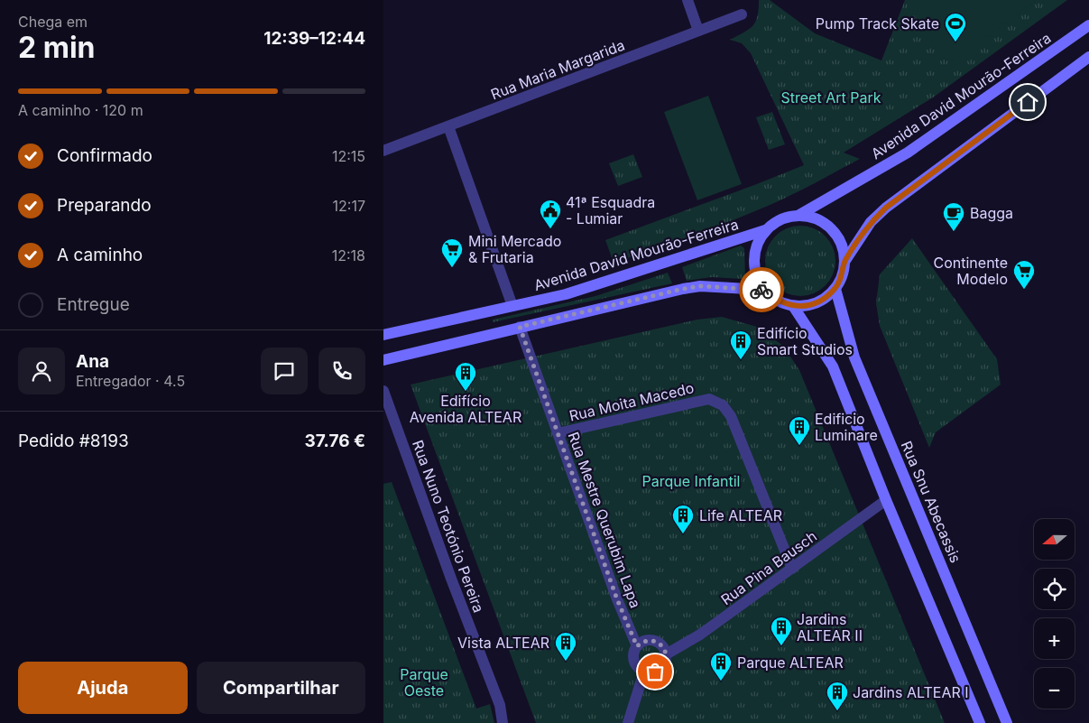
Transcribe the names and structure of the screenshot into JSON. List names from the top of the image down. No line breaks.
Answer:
{"streets":{"street":["Rua Maria Margarida","Avenida David Mourão-Ferreira","Rua Moita Macedo","Rua Snu Abecassis","Rua Mestre Querubim Lapa","Rua Nuno Teotónio Pereira","Rua Pina Bausch"]},"crossings":[["Avenida David Mourão-Ferreira","Rua Snu Abecassis"],["Rua Moita Macedo","Rua Mestre Querubim Lapa"],["Rua Moita Macedo","Rua Pina Bausch"],["Rua Mestre Querubim Lapa","Rua Pina Bausch"]],"parks":["Street Art Park","Parque Infantil","Parque Oeste"],"places":{"sports":["Pump Track Skate"],"public building":["41ª Esquadra - Lumiar"],"cafe":["Bagga"],"supermarket":["Mini Mercado & Frutaria","Continente Modelo"],"building":["Edifício Smart Studios","Edifício Avenida ALTEAR","Edificio Luminare","Life ALTEAR","Jardins ALTEAR II","Vista ALTEAR","Parque ALTEAR","Jardins ALTEAR I"]},"north":"left","page":{"heading":["2 min","Chega em","12:39–12:44"],"panel":["Ana","Entregador · 4.5","Pedido #8193","37.76 €"],"bar":"A caminho · 120 m","list":[["Confirmado","12:15"],["Preparando","12:17"],["A caminho","12:18"],"Entregue"],"map_buttons":["+","−"],"buttons":["Ajuda","Compartilhar"]}}
